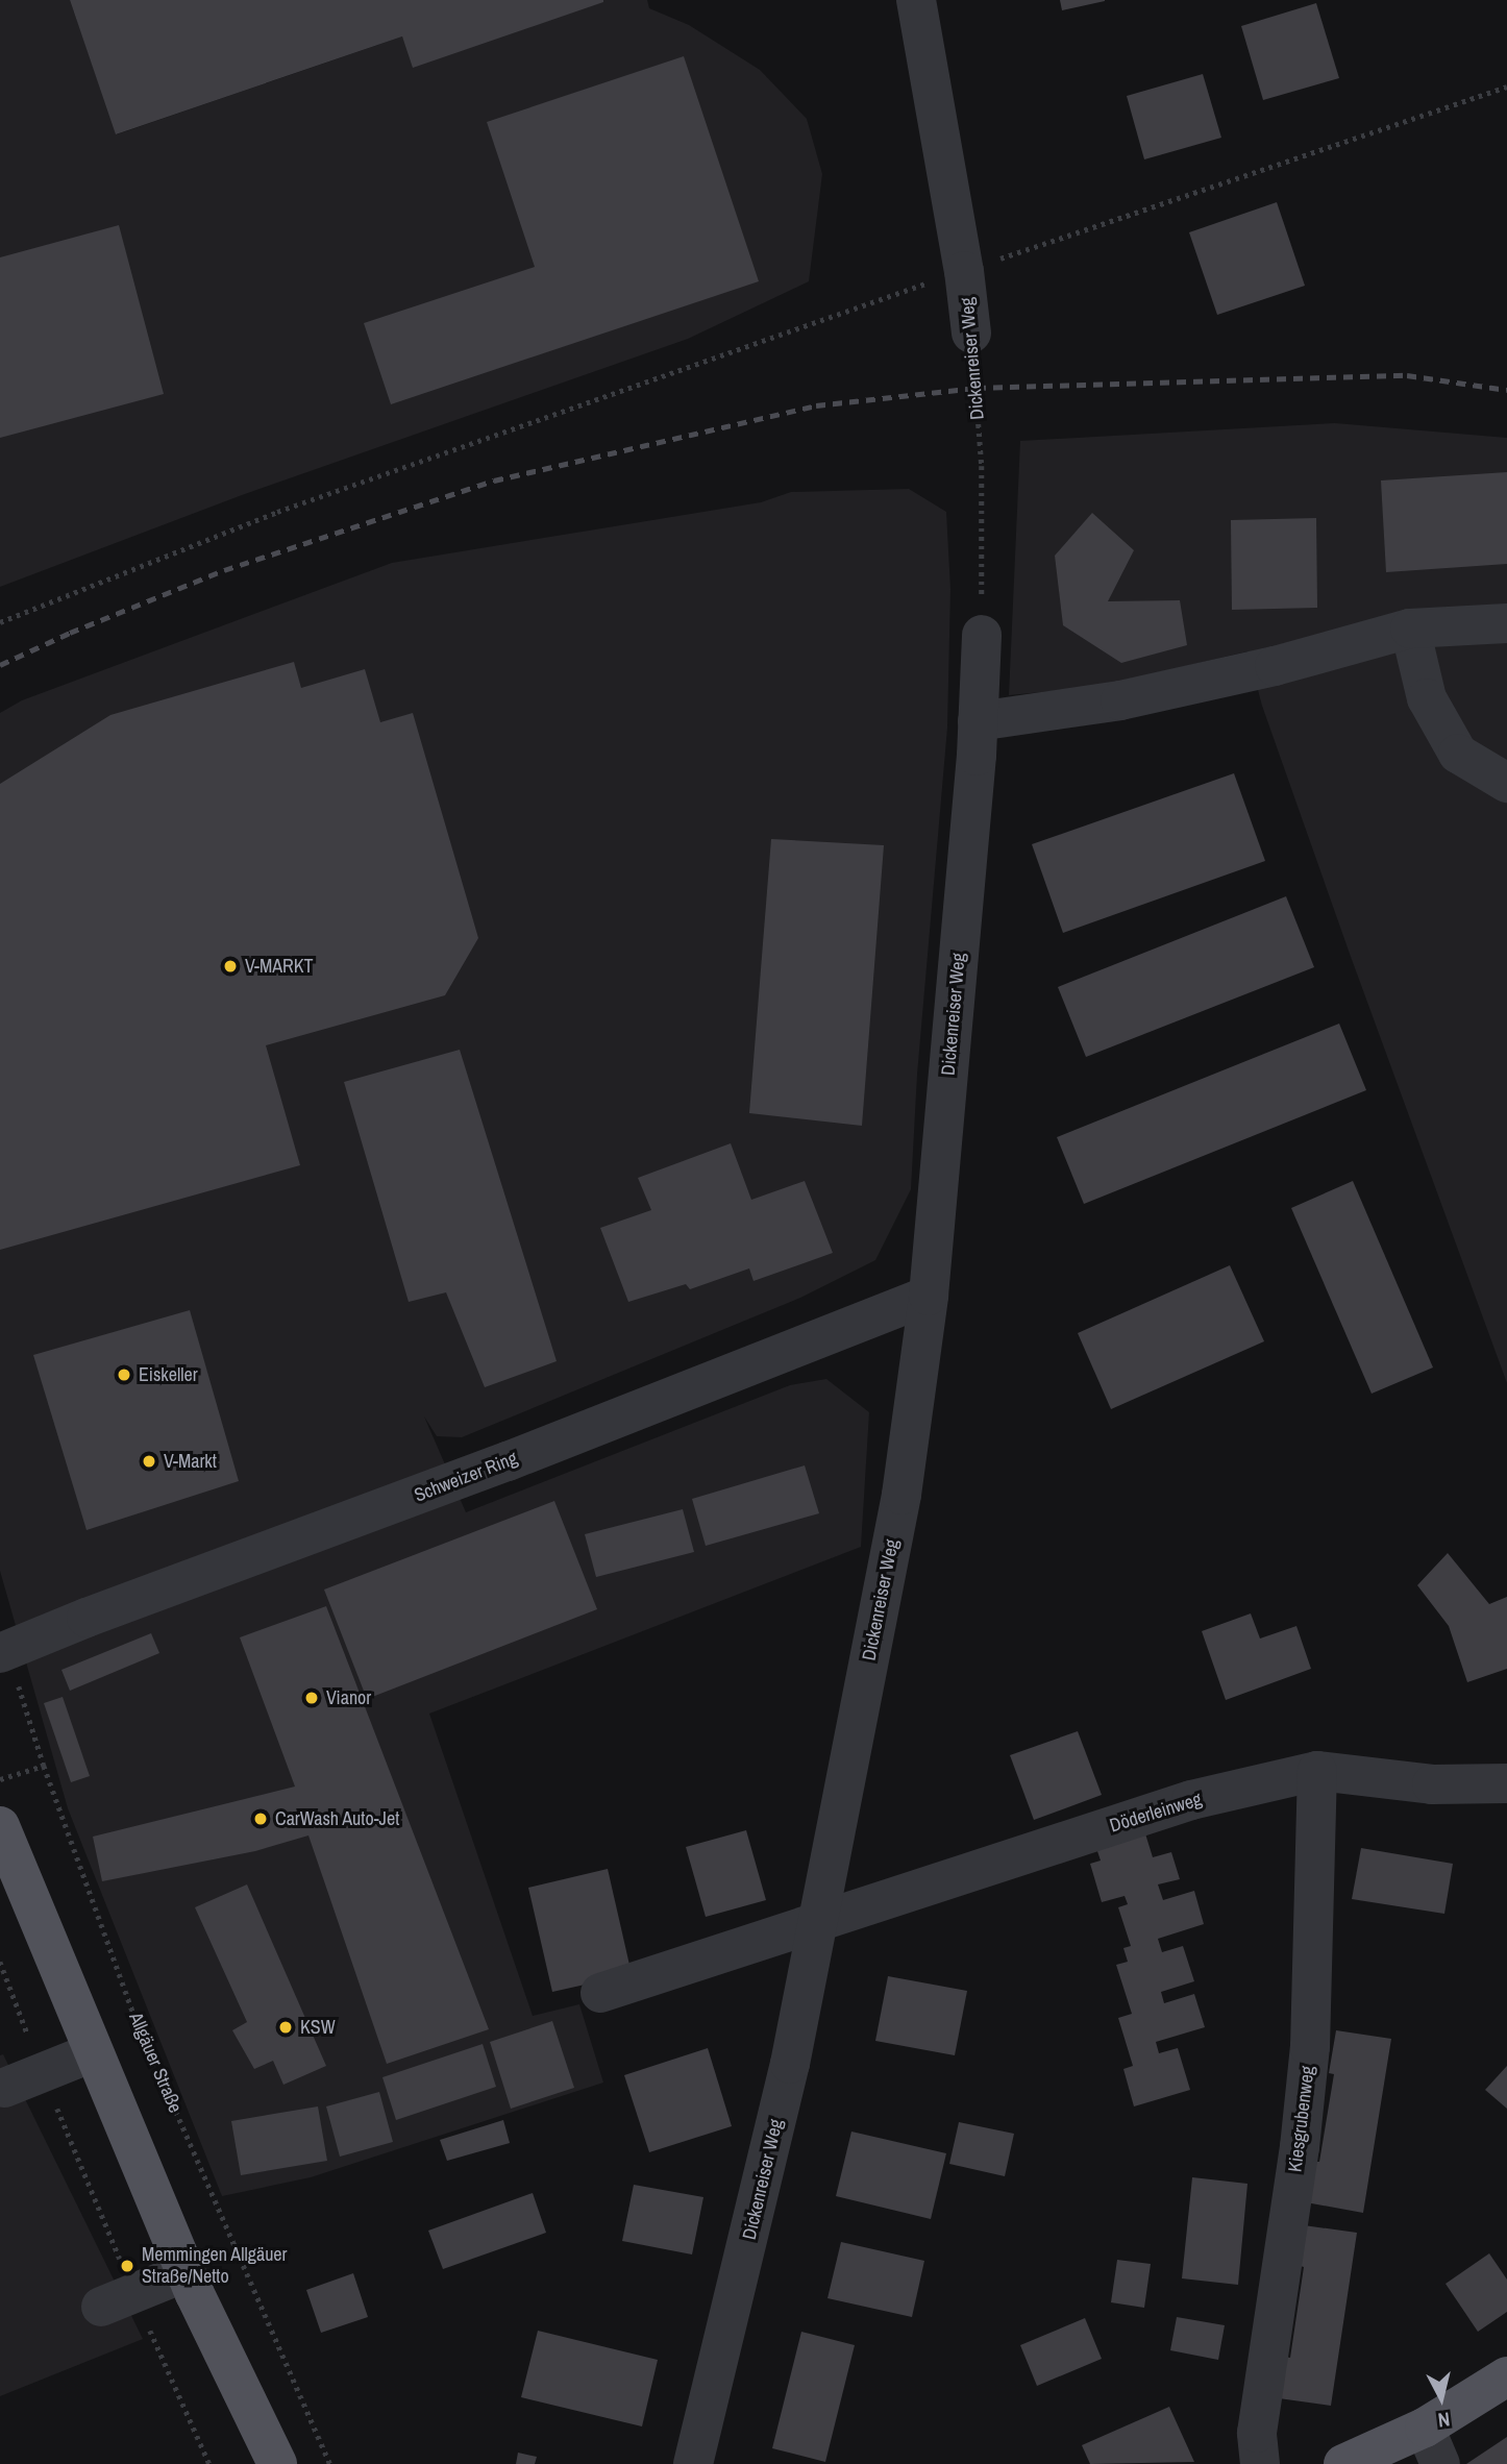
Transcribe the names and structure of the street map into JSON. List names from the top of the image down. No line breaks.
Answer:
{"streets":{"street":["Dickenreiser Weg","Schweizer Ring","Döderleinweg","Kiesgrubenweg"],"path":["Allgäuer Straße"]},"crossings":[["Dickenreiser Weg","Schweizer Ring"],["Dickenreiser Weg","Döderleinweg"],["Schweizer Ring","Allgäuer Straße"],["Döderleinweg","Kiesgrubenweg"]],"places":["V-MARKT","Eiskeller","V-Markt","Vianor","CarWash Auto-Jet","KSW","Memmingen Allgäuer Straße/Netto"],"north":"bottom"}
